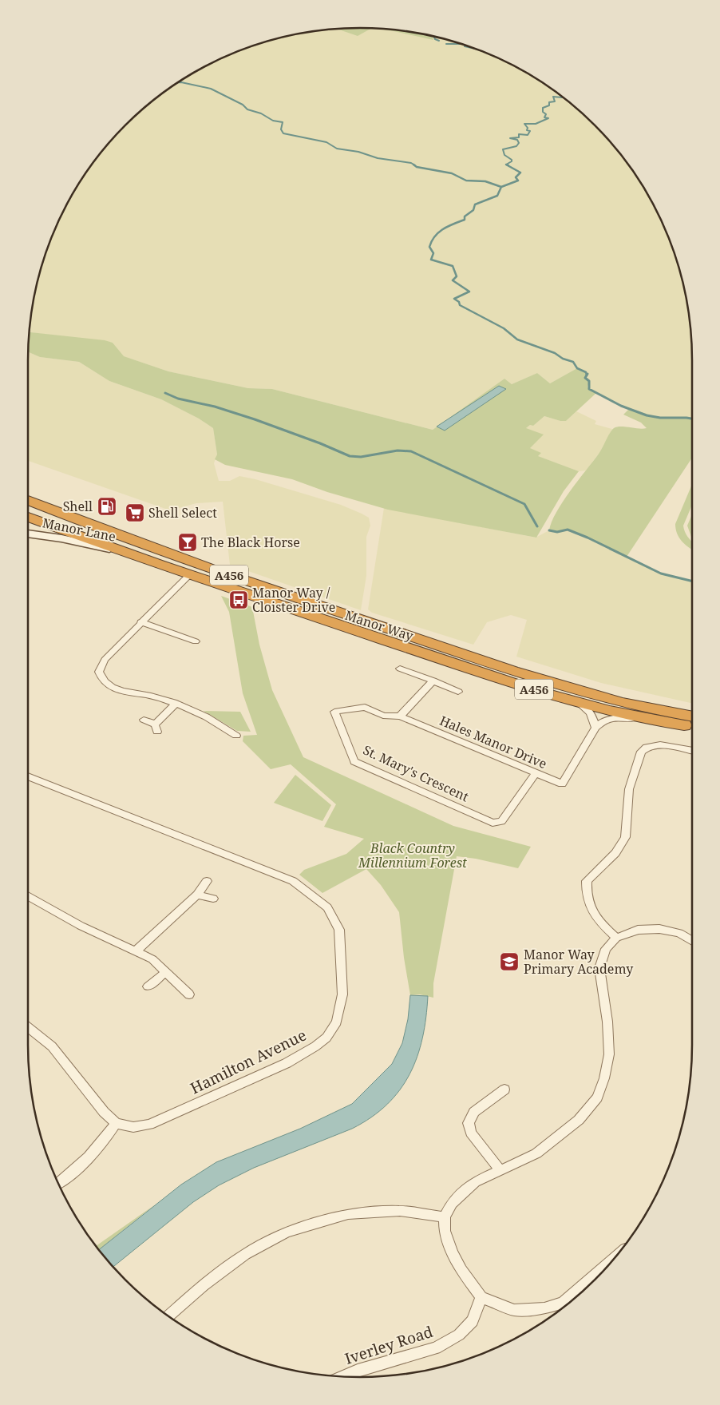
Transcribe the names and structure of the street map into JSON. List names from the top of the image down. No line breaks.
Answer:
{"streets":{"highway":["A456","Manor Way"],"main road":["Manor Lane"],"street":["Hales Manor Drive","St. Mary's Crescent","Hamilton Avenue","Iverley Road"]},"crossings":[["Manor Lane","Manor Way"],["Manor Way","Hales Manor Drive"],["Hales Manor Drive","St. Mary's Crescent"]],"parks":["Black Country Millennium Forest"],"places":{"fuel station":["Shell"],"supermarket":["Shell Select"],"bar":["The Black Horse"],"bus stop":["Manor Way / Cloister Drive"],"school or university":["Manor Way Primary Academy"]}}
